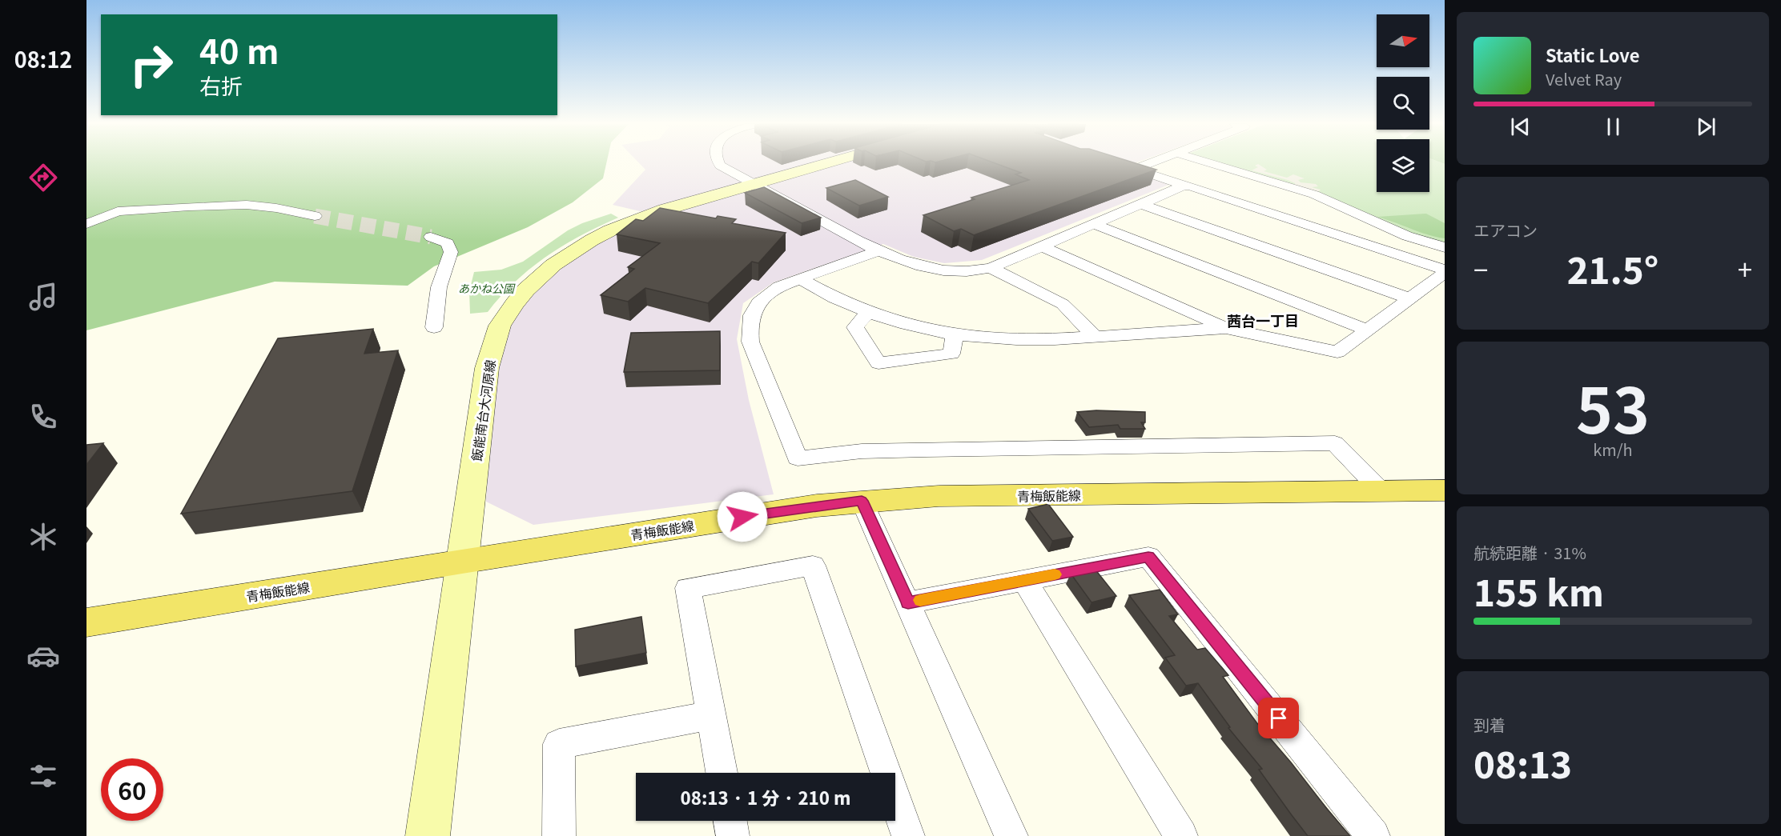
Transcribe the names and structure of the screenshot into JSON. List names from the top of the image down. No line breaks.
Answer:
{"streets":{"main road":["青梅飯能線"],"street":["飯能南台大河原線"]},"crossings":[["飯能南台大河原線","青梅飯能線"]],"districts":["茜台一丁目"],"parks":["あかね公園"],"north":"right","page":{"tabs":"08:12","turn":["40 m","右折"],"song":["Static Love","Velvet Ray"],"tile":["エアコン",["53","km/h"],["航続距離 · 31%","155 km"],["到着","08:13"]],"heat":["−","21.5°","+"],"limit":"60","trip":"08:13 · 1 分 · 210 m"}}
